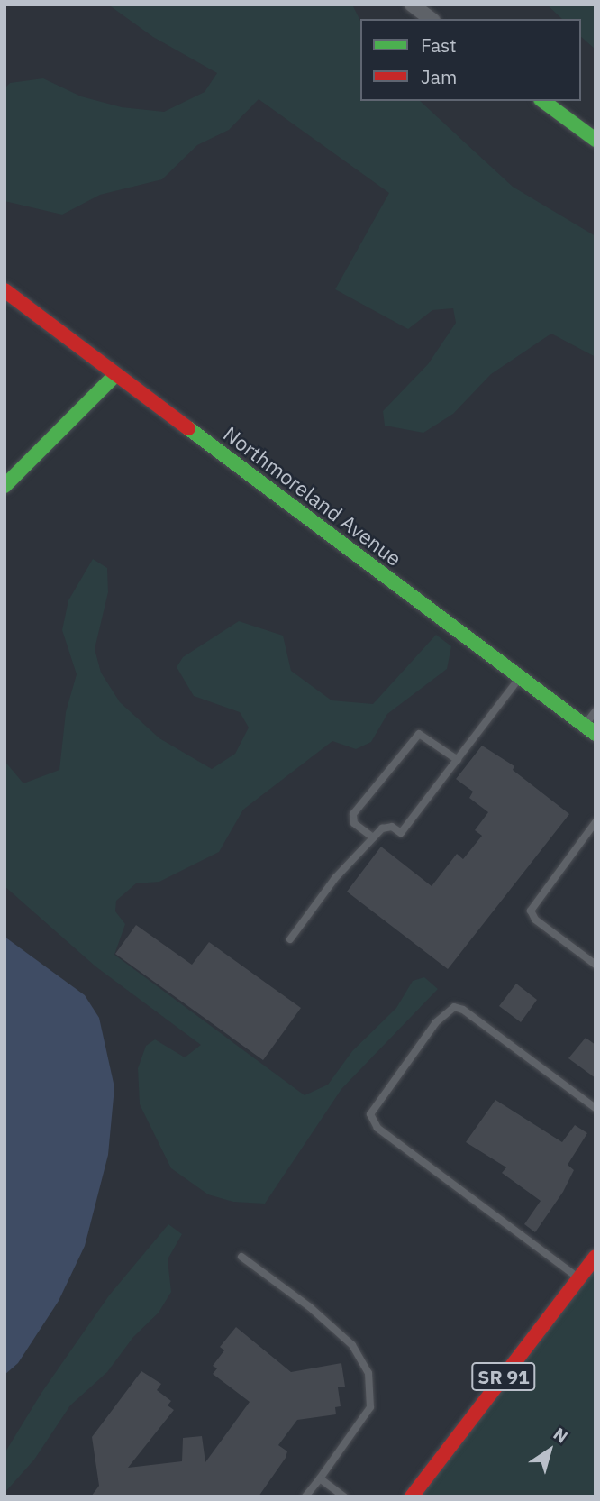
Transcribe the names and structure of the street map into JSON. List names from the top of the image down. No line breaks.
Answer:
{"streets":{"street":["Northmoreland Avenue","SR 91"]},"legend":["Fast","Jam"],"north":"top right"}
